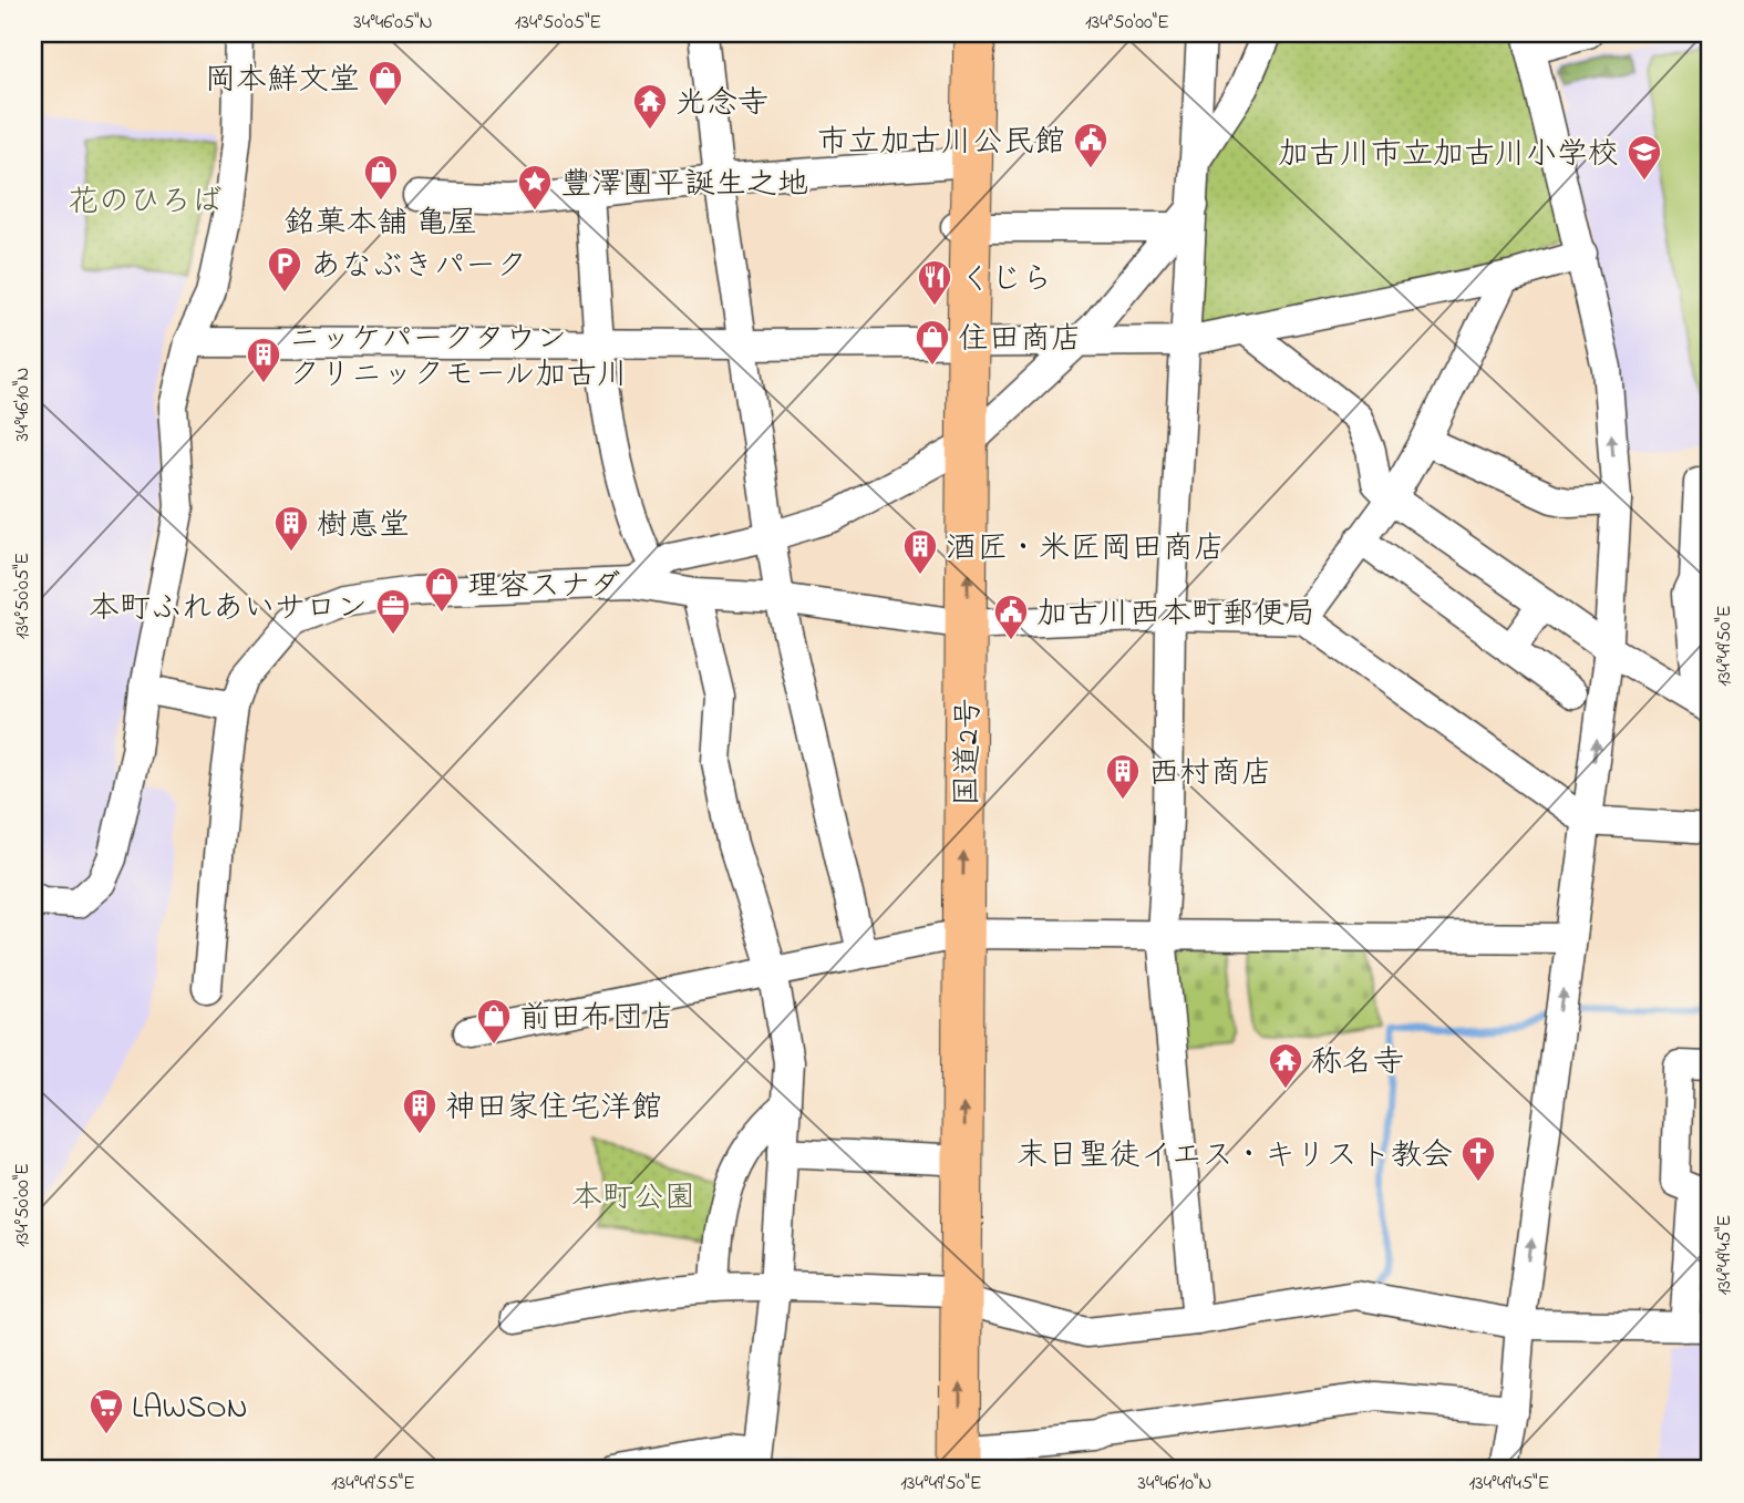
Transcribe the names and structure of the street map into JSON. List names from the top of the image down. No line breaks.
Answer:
{"streets":{"highway":["国道2号"]},"one_way":["国道2号"],"parks":["花のひろば","本町公園"],"places":{"shop":["岡本鮮文堂","銘菓本舗 亀屋","住田商店","理容スナダ","前田布団店"],"temple":["光念寺","称名寺"],"public building":["市立加古川公民館","加古川西本町郵便局"],"school or university":["加古川市立加古川小学校"],"place":["豐澤團平誕生之地"],"parking":["あなぶきパーク"],"restaurant":["くじら"],"building":["ニッケパークタウン クリニックモール加古川","樹悳堂","酒匠・米匠岡田商店","西村商店","神田家住宅洋館"],"office":["本町ふれあいサロン"],"church":["末日聖徒イエス・キリスト教会"],"supermarket":["LAWSON"]},"coordinates":["34°46'05\"N","134°50'05\"E","134°50'00\"E","34°46'10\"N","134°49'50\"E","134°49'45\"E","134°49'55\"E"]}
